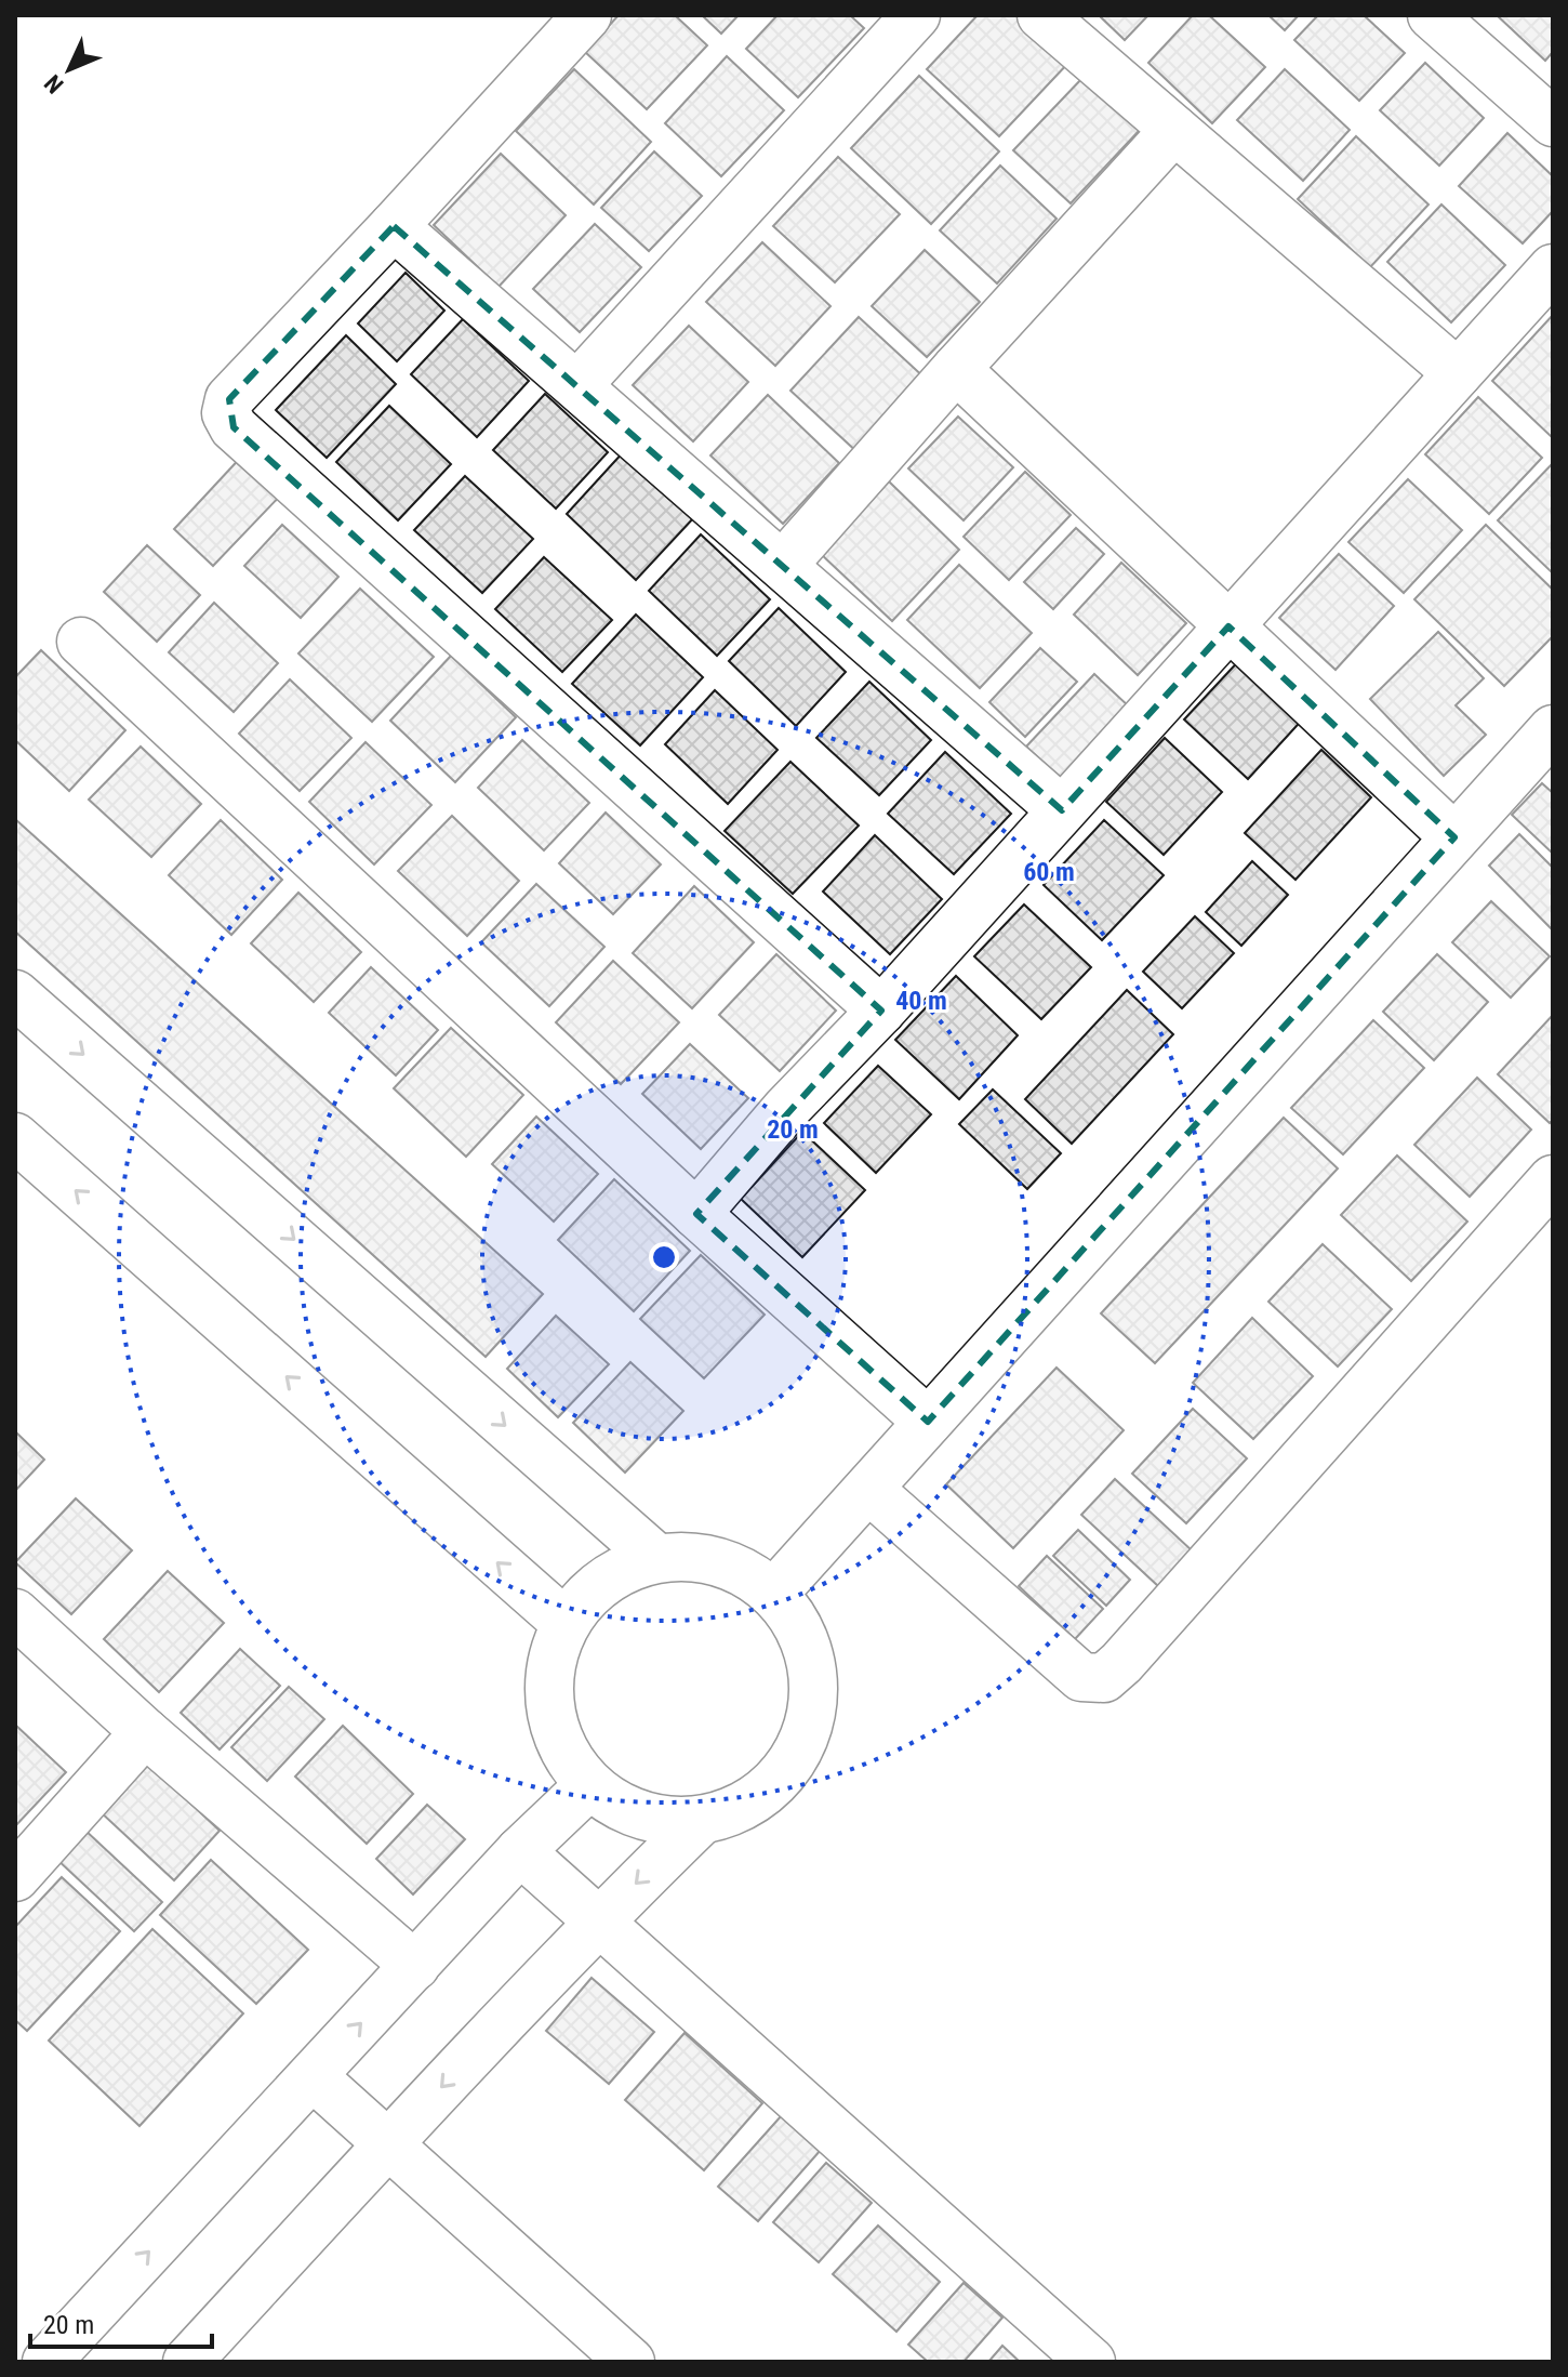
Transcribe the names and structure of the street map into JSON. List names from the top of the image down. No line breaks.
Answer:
{"scale_bar":"20 m","north":"bottom left","rings":["60 m","40 m","20 m"]}
